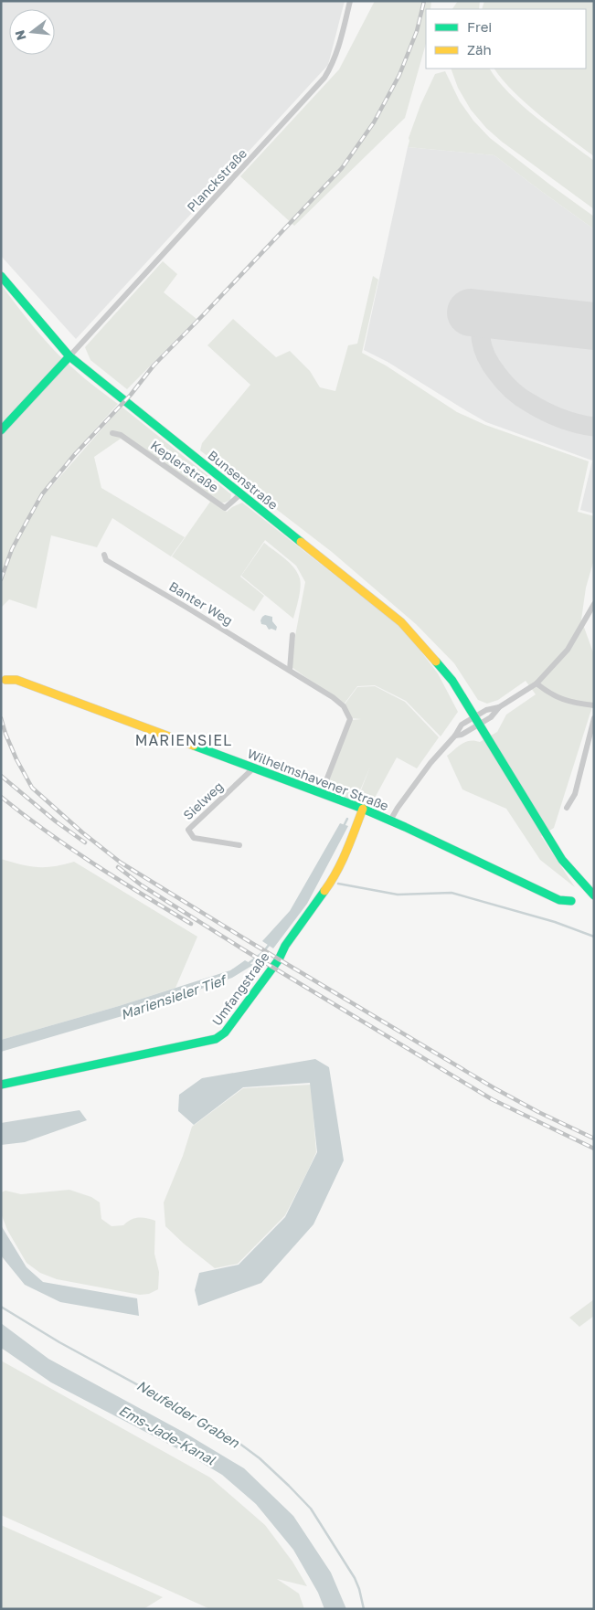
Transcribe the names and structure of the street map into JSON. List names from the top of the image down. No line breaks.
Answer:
{"streets":{"street":["Planckstraße","Keplerstraße","Bunsenstraße","Banter Weg","Wilhelmshavener Straße","Sielweg","Umfangstraße"]},"crossings":[["Planckstraße","Bunsenstraße"],["Keplerstraße","Bunsenstraße"],["Bunsenstraße","Wilhelmshavener Straße"],["Banter Weg","Wilhelmshavener Straße"],["Wilhelmshavener Straße","Sielweg"],["Wilhelmshavener Straße","Umfangstraße"]],"districts":["MARIENSIEL"],"water":["Mariensieler Tief","Neufelder Graben","Ems-Jade-Kanal"],"legend":["Frei","Zäh"],"north":"left"}
